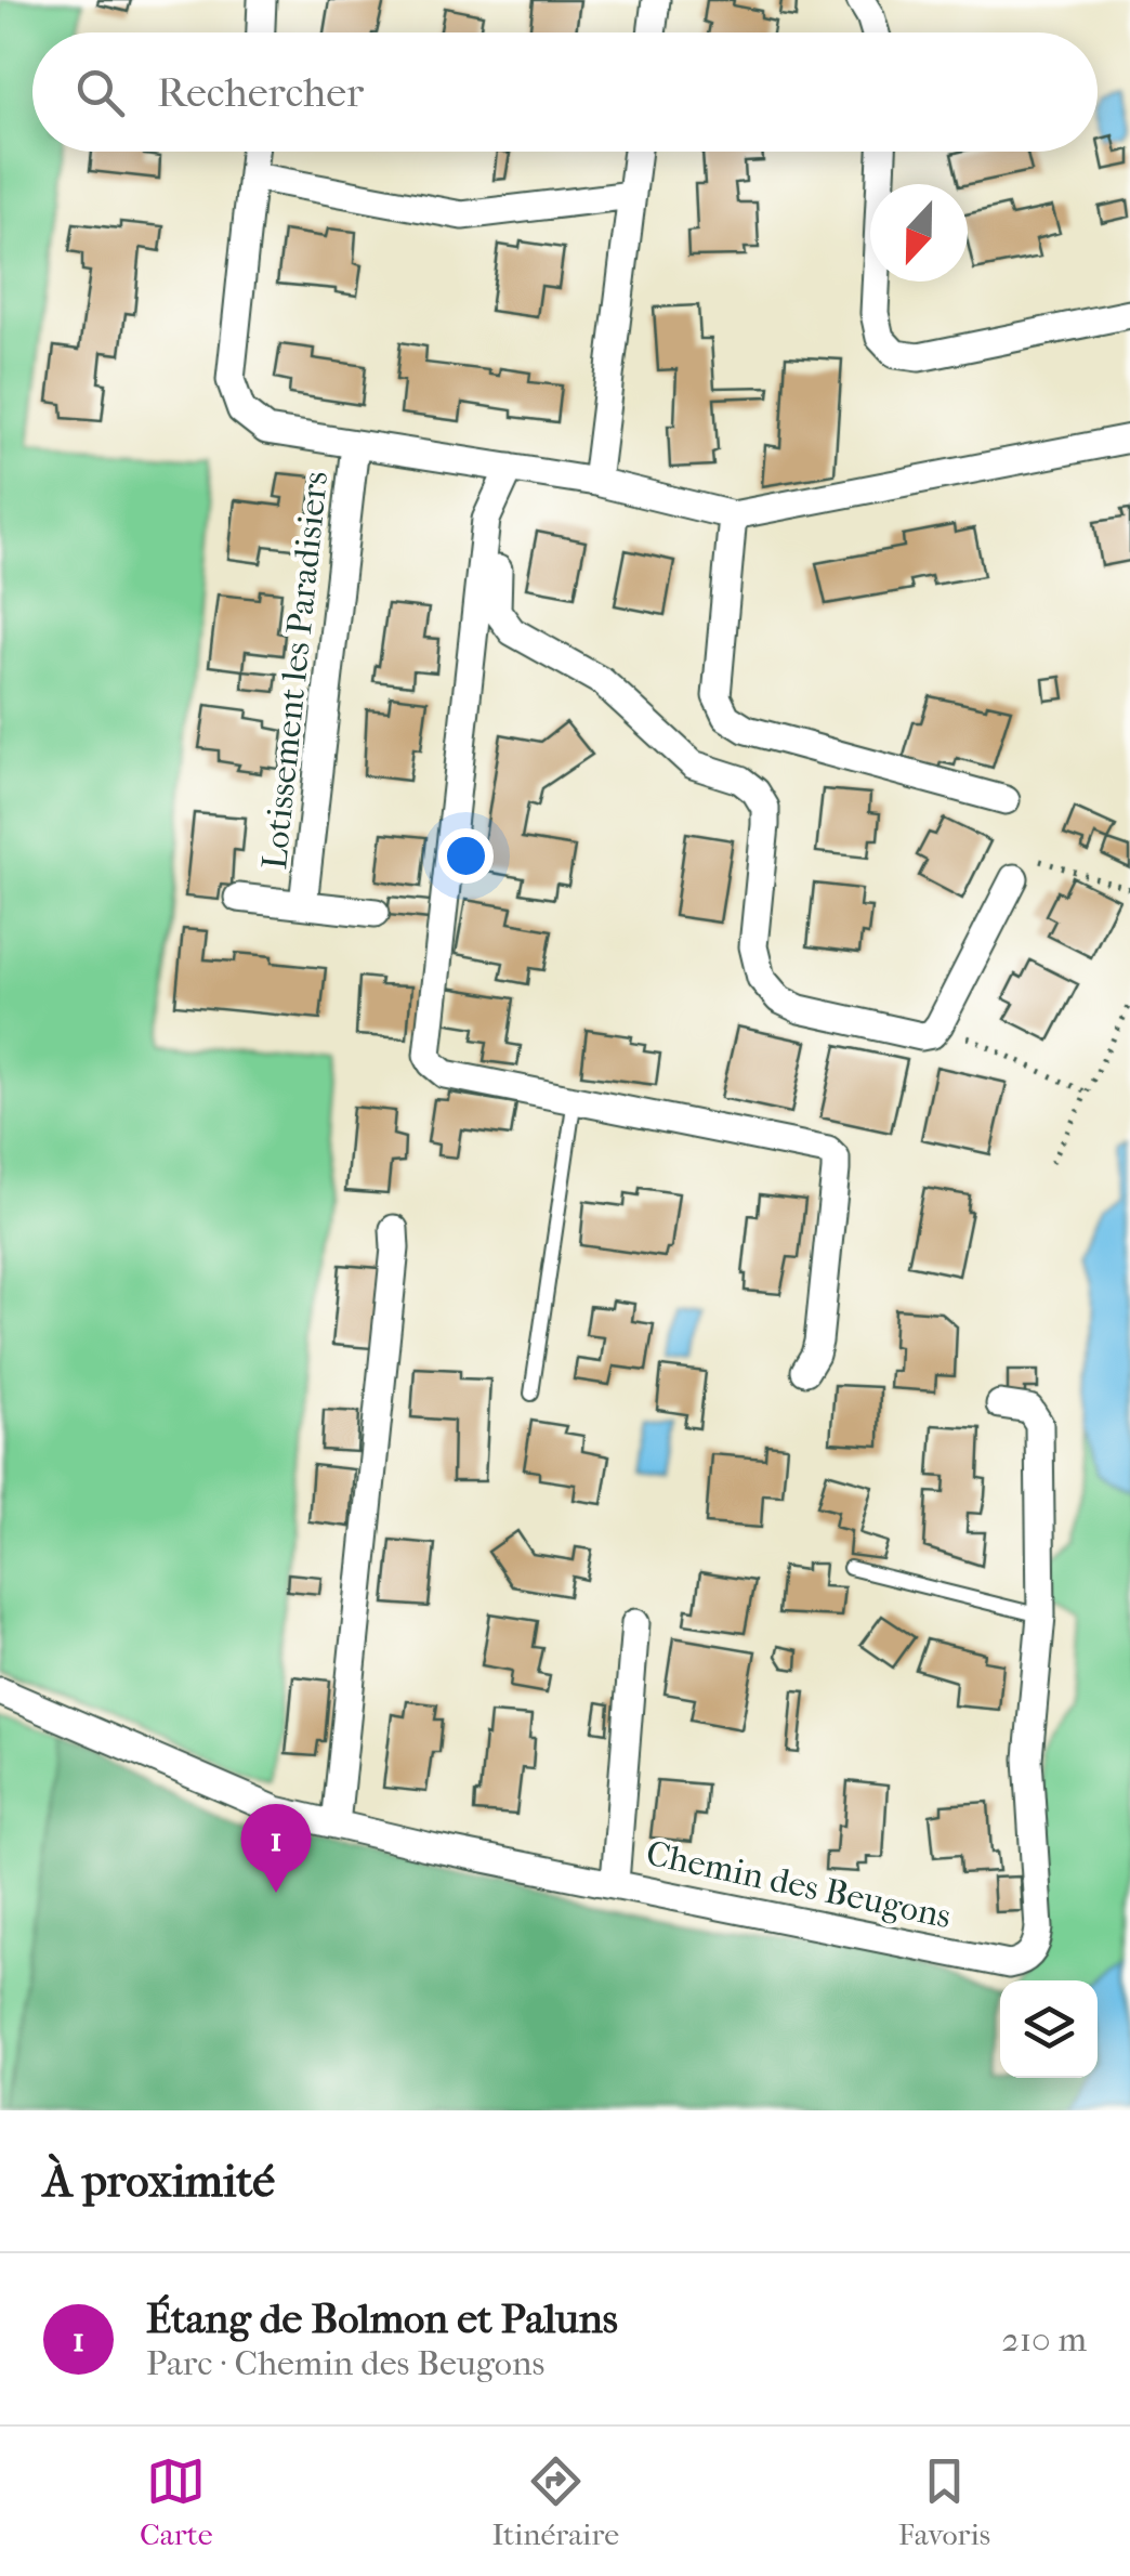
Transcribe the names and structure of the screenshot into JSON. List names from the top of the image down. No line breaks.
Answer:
{"streets":{"street":["Lotissement les Paradisiers","Chemin des Beugons"]},"north":"bottom","page":{"search":"Rechercher","pins":"1","heading":"À proximité","list":[{"mark":"1","name":"Étang de Bolmon et Paluns","note":"Parc · Chemin des Beugons","value":"210 m"}],"nav":["Carte","Itinéraire","Favoris"]}}
